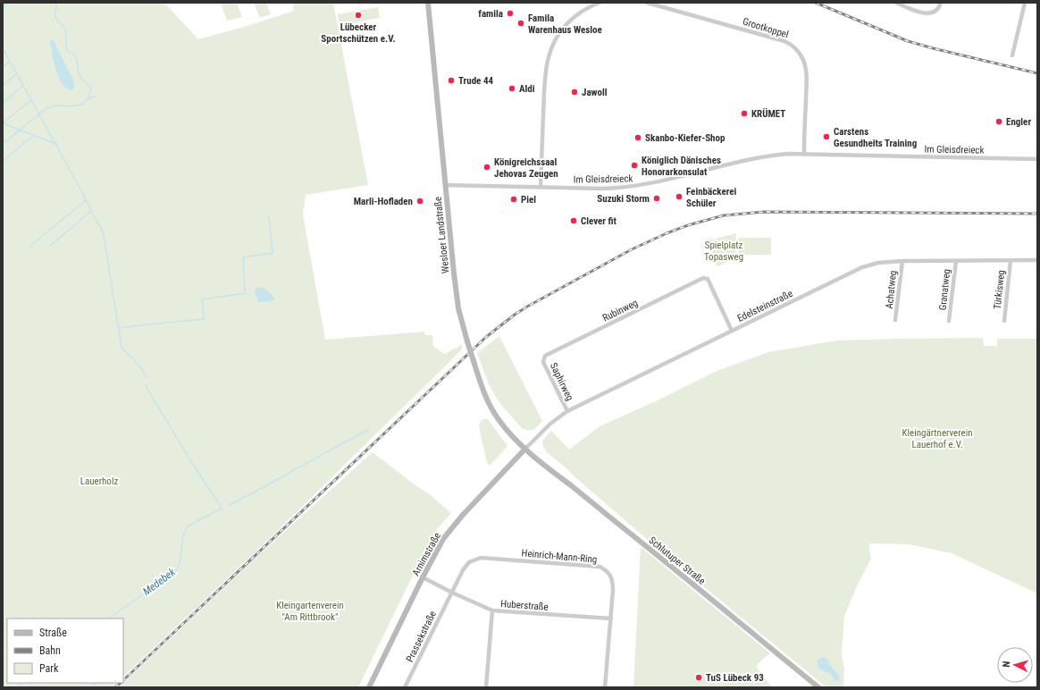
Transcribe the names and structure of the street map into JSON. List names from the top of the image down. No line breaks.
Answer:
{"streets":{"main road":["Wesloer Landstraße","Arnimstraße","Schlutuper Straße"],"street":["Grootkoppel","Im Gleisdreieck","Achatweg","Granatweg","Türkisweg","Edelsteinstraße","Rubinweg","Saphirweg","Heinrich-Mann-Ring","Huberstraße","Prassekstraße"]},"crossings":[["Grootkoppel","Im Gleisdreieck"],["Im Gleisdreieck","Wesloer Landstraße"],["Wesloer Landstraße","Edelsteinstraße"],["Wesloer Landstraße","Arnimstraße"],["Wesloer Landstraße","Schlutuper Straße"],["Achatweg","Edelsteinstraße"],["Granatweg","Edelsteinstraße"],["Türkisweg","Edelsteinstraße"],["Edelsteinstraße","Rubinweg"],["Edelsteinstraße","Saphirweg"],["Edelsteinstraße","Arnimstraße"],["Edelsteinstraße","Schlutuper Straße"],["Rubinweg","Saphirweg"],["Arnimstraße","Schlutuper Straße"],["Arnimstraße","Huberstraße"],["Heinrich-Mann-Ring","Huberstraße"],["Heinrich-Mann-Ring","Prassekstraße"],["Huberstraße","Prassekstraße"]],"water":["Medebek"],"parks":["Spielplatz Topasweg","Kleingärtnerverein Lauerhof e.V.","Lauerholz","Kleingartenverein \"Am Rittbrook\""],"places":["famila","Lübecker Sportschützen e.V.","Famila Warenhaus Wesloe","Trude 44","Aldi","Jawoll","KRÜMET","Engler","Carstens Gesundheits Training","Skanbo-Kiefer-Shop","Königlich Dänisches Honorarkonsulat","Königreichssaal Jehovas Zeugen","Feinbäckerei Schüler","Suzuki Storm","Piel","Marli-Hofladen","Clever fit","TuS Lübeck 93"],"legend":["Straße","Bahn","Park"],"north":"left"}
